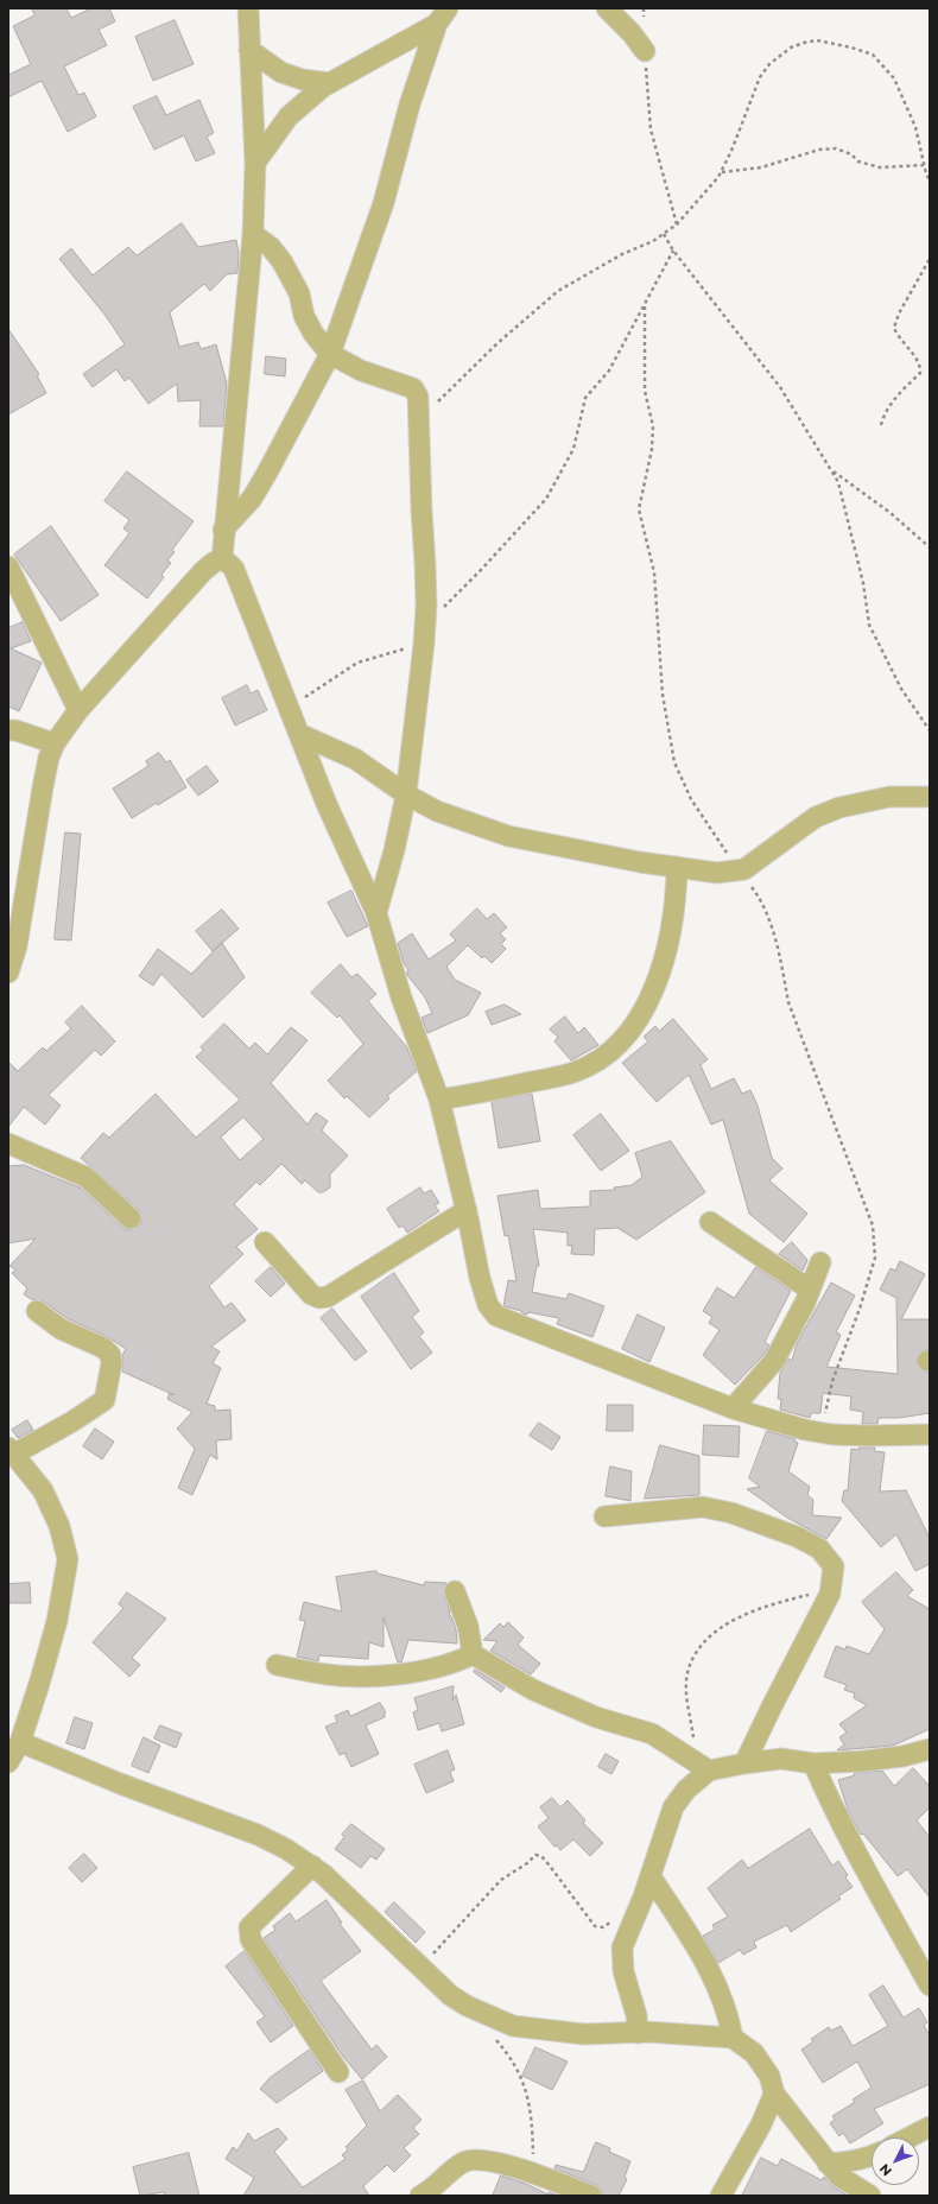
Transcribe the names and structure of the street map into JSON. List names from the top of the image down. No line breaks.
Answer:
{"north":"bottom left"}
